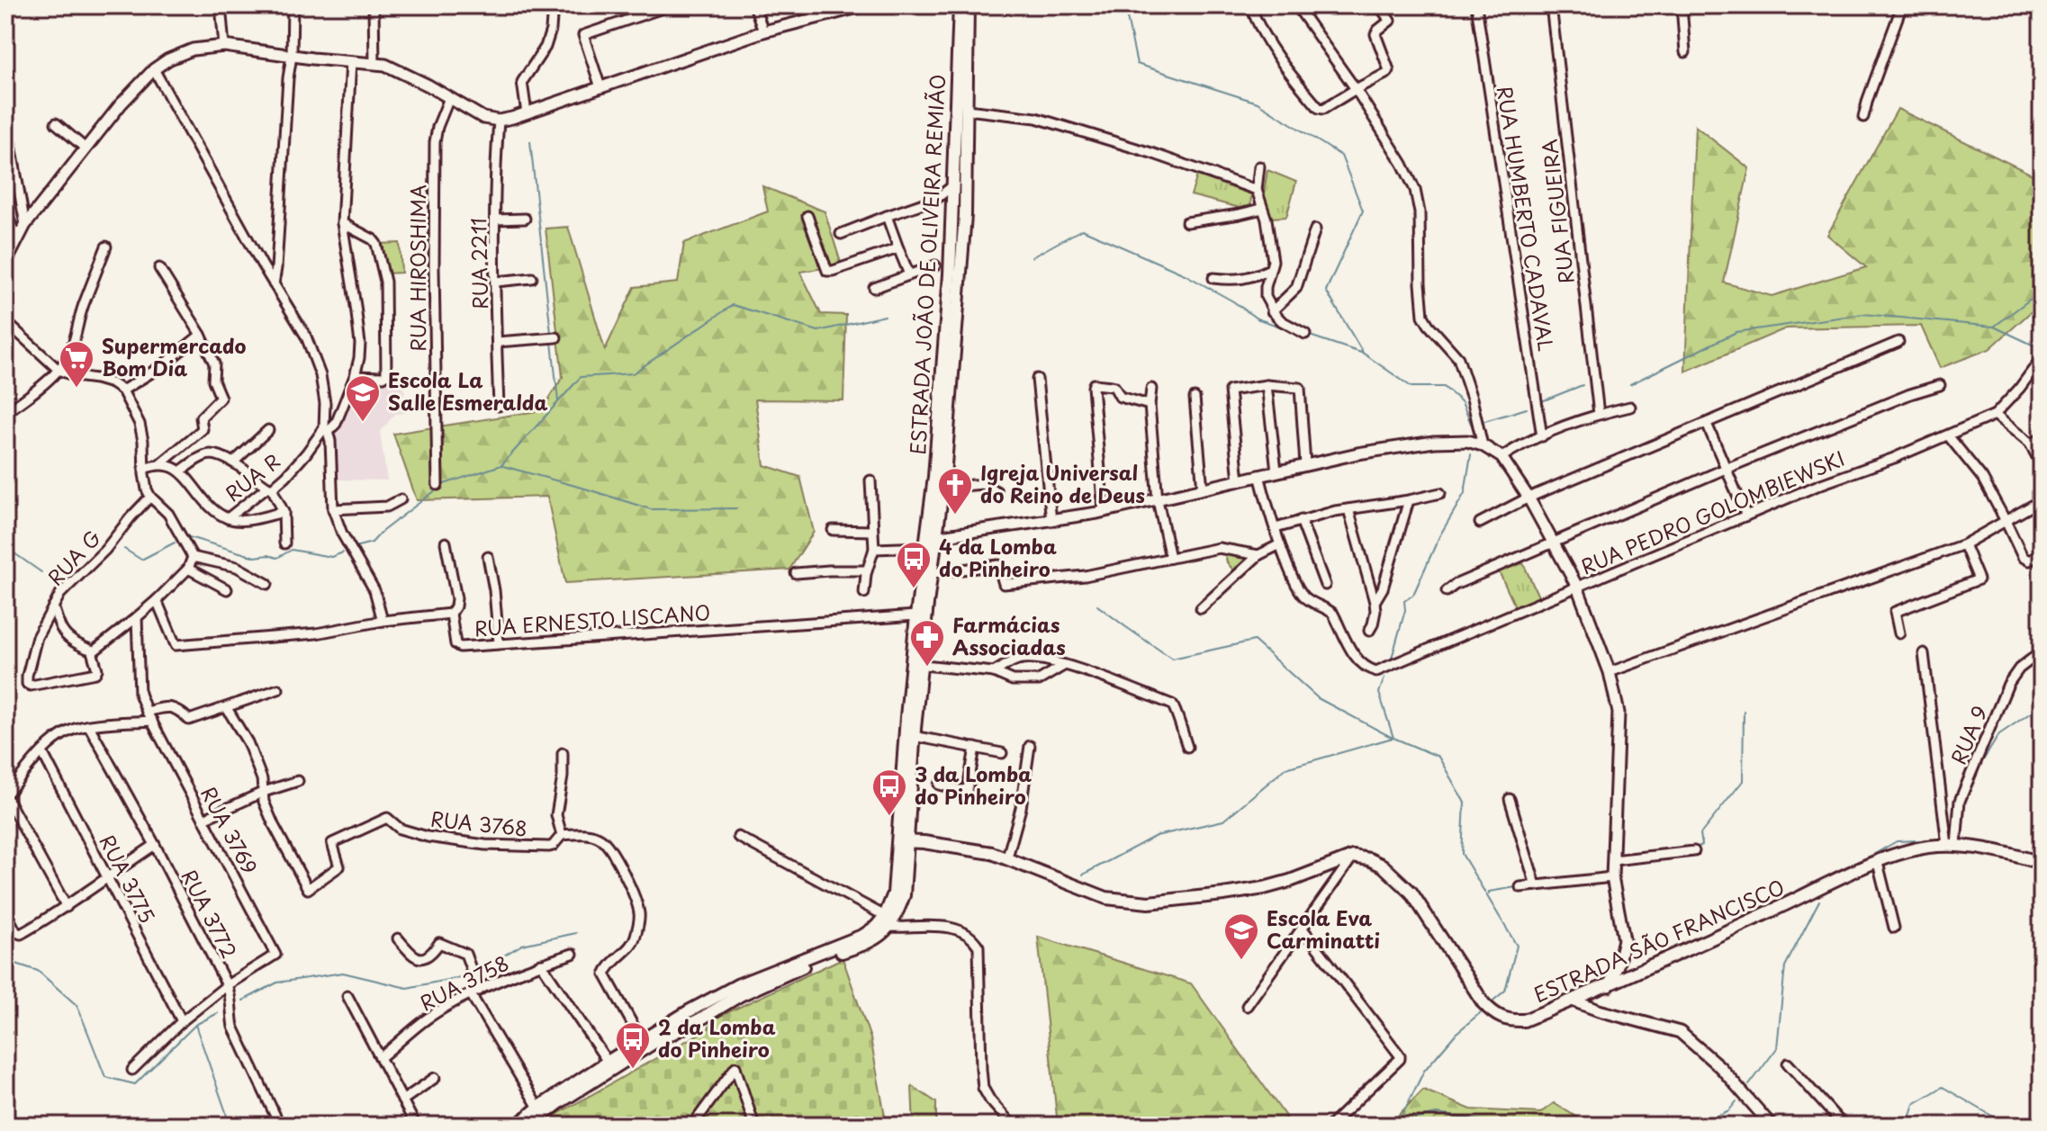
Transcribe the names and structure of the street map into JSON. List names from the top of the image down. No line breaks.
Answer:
{"streets":{"main road":["ESTRADA JOÃO DE OLIVEIRA REMIÃO","ESTRADA SÃO FRANCISCO"],"street":["RUA FIGUEIRA","RUA HUMBERTO CADAVAL","RUA 2211","RUA HIROSHIMA","RUA R","RUA PEDRO GOLOMBIEWSKI","RUA G","RUA ERNESTO LISCANO","RUA 9","RUA 3768","RUA 3769","RUA 3775","RUA 3772","RUA 3758"]},"crossings":[["ESTRADA JOÃO DE OLIVEIRA REMIÃO","RUA ERNESTO LISCANO"],["RUA 9","ESTRADA SÃO FRANCISCO"],["RUA 3769","RUA 3772"]],"places":{"supermarket":["Supermercado Bom Dia"],"school or university":["Escola La Salle Esmeralda","Escola Eva Carminatti"],"church":["Igreja Universal do Reino de Deus"],"bus stop":["4 da Lomba do Pinheiro","3 da Lomba do Pinheiro","2 da Lomba do Pinheiro"],"pharmacy":["Farmácias Associadas"]}}
